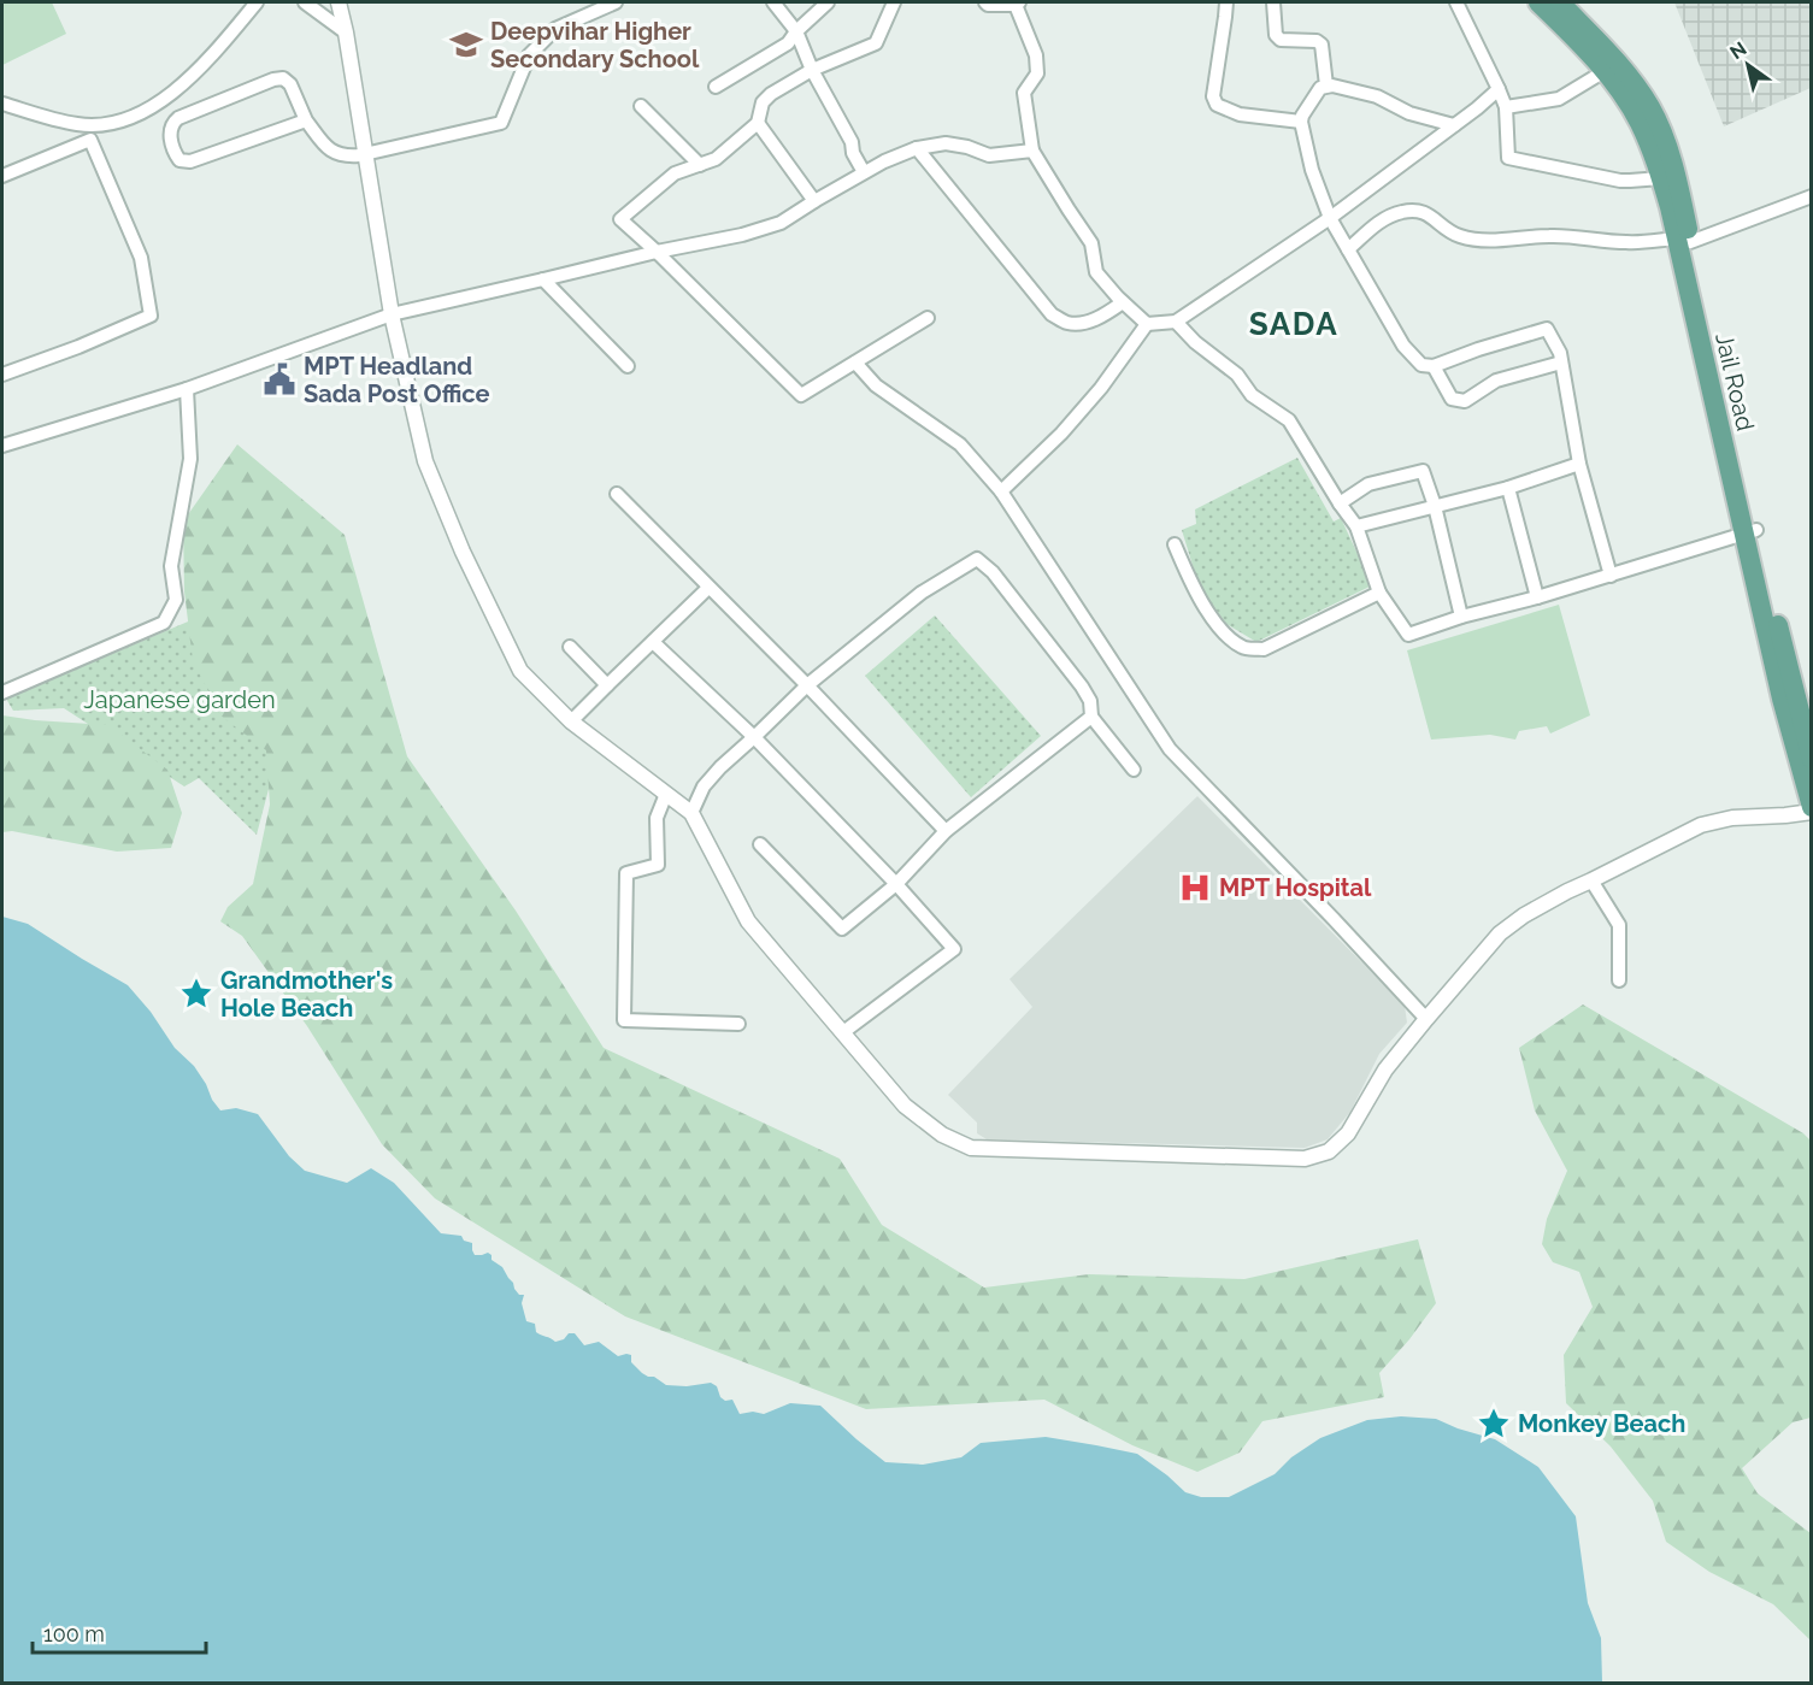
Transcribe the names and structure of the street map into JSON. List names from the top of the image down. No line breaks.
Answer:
{"streets":{"main road":["Jail Road"]},"districts":["SADA"],"parks":["Japanese garden"],"places":{"school or university":["Deepvihar Higher Secondary School"],"public building":["MPT Headland Sada Post Office"],"hospital":["MPT Hospital"],"place":["Grandmother's Hole Beach","Monkey Beach"]},"scale_bar":"100 m","north":"top left"}
